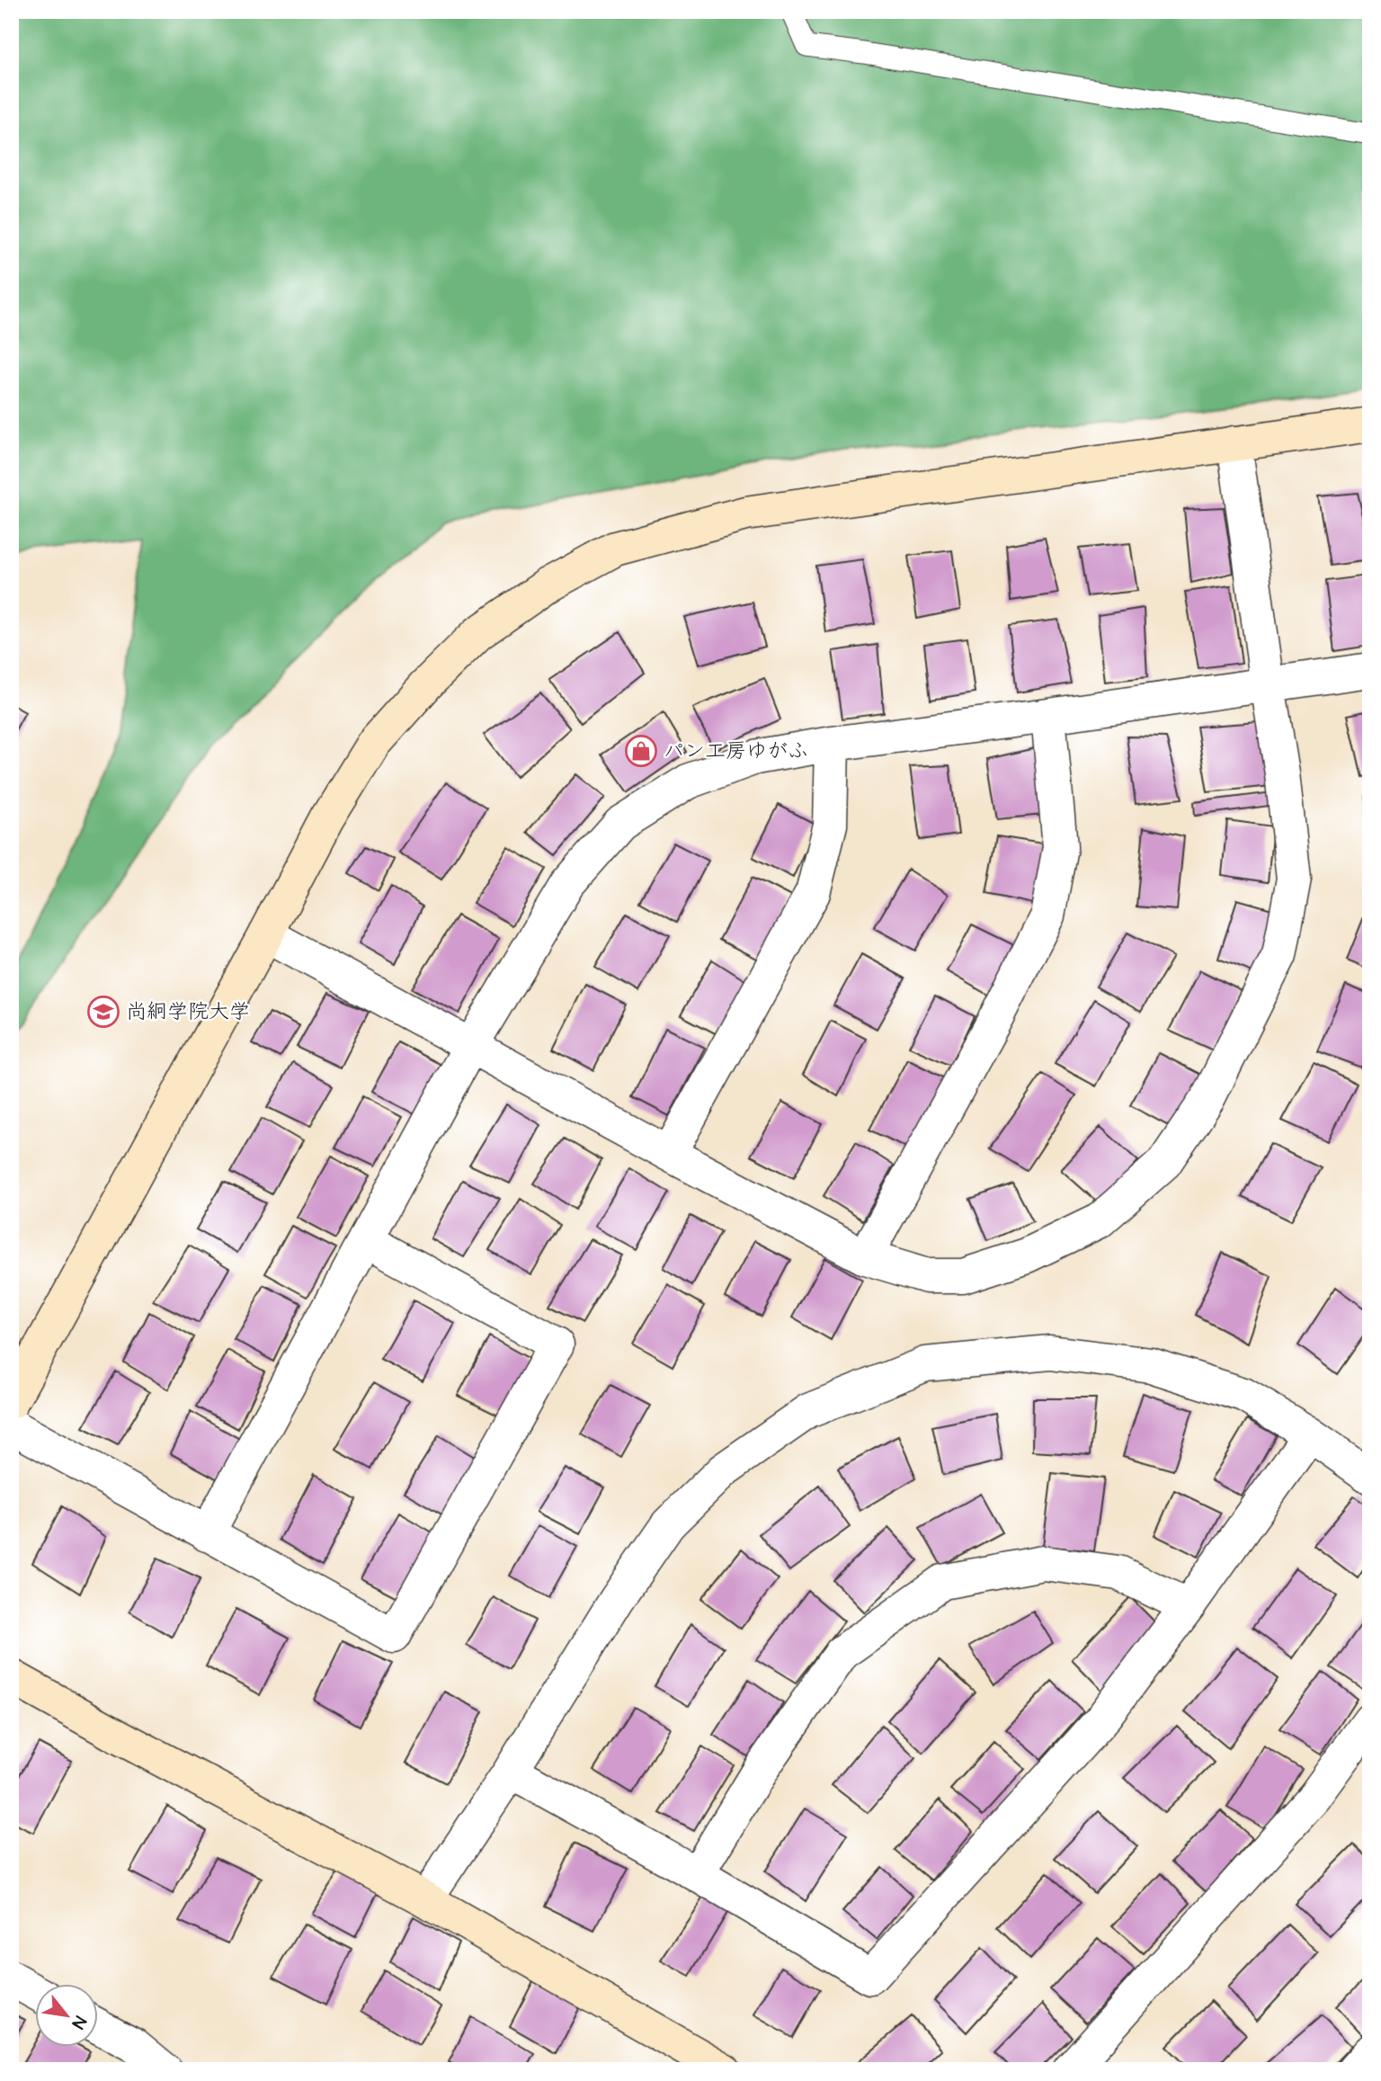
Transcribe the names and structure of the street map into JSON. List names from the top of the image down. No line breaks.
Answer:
{"places":{"shop":["パン工房ゆがふ"],"school or university":["尚絅学院大学"]},"north":"bottom right"}
